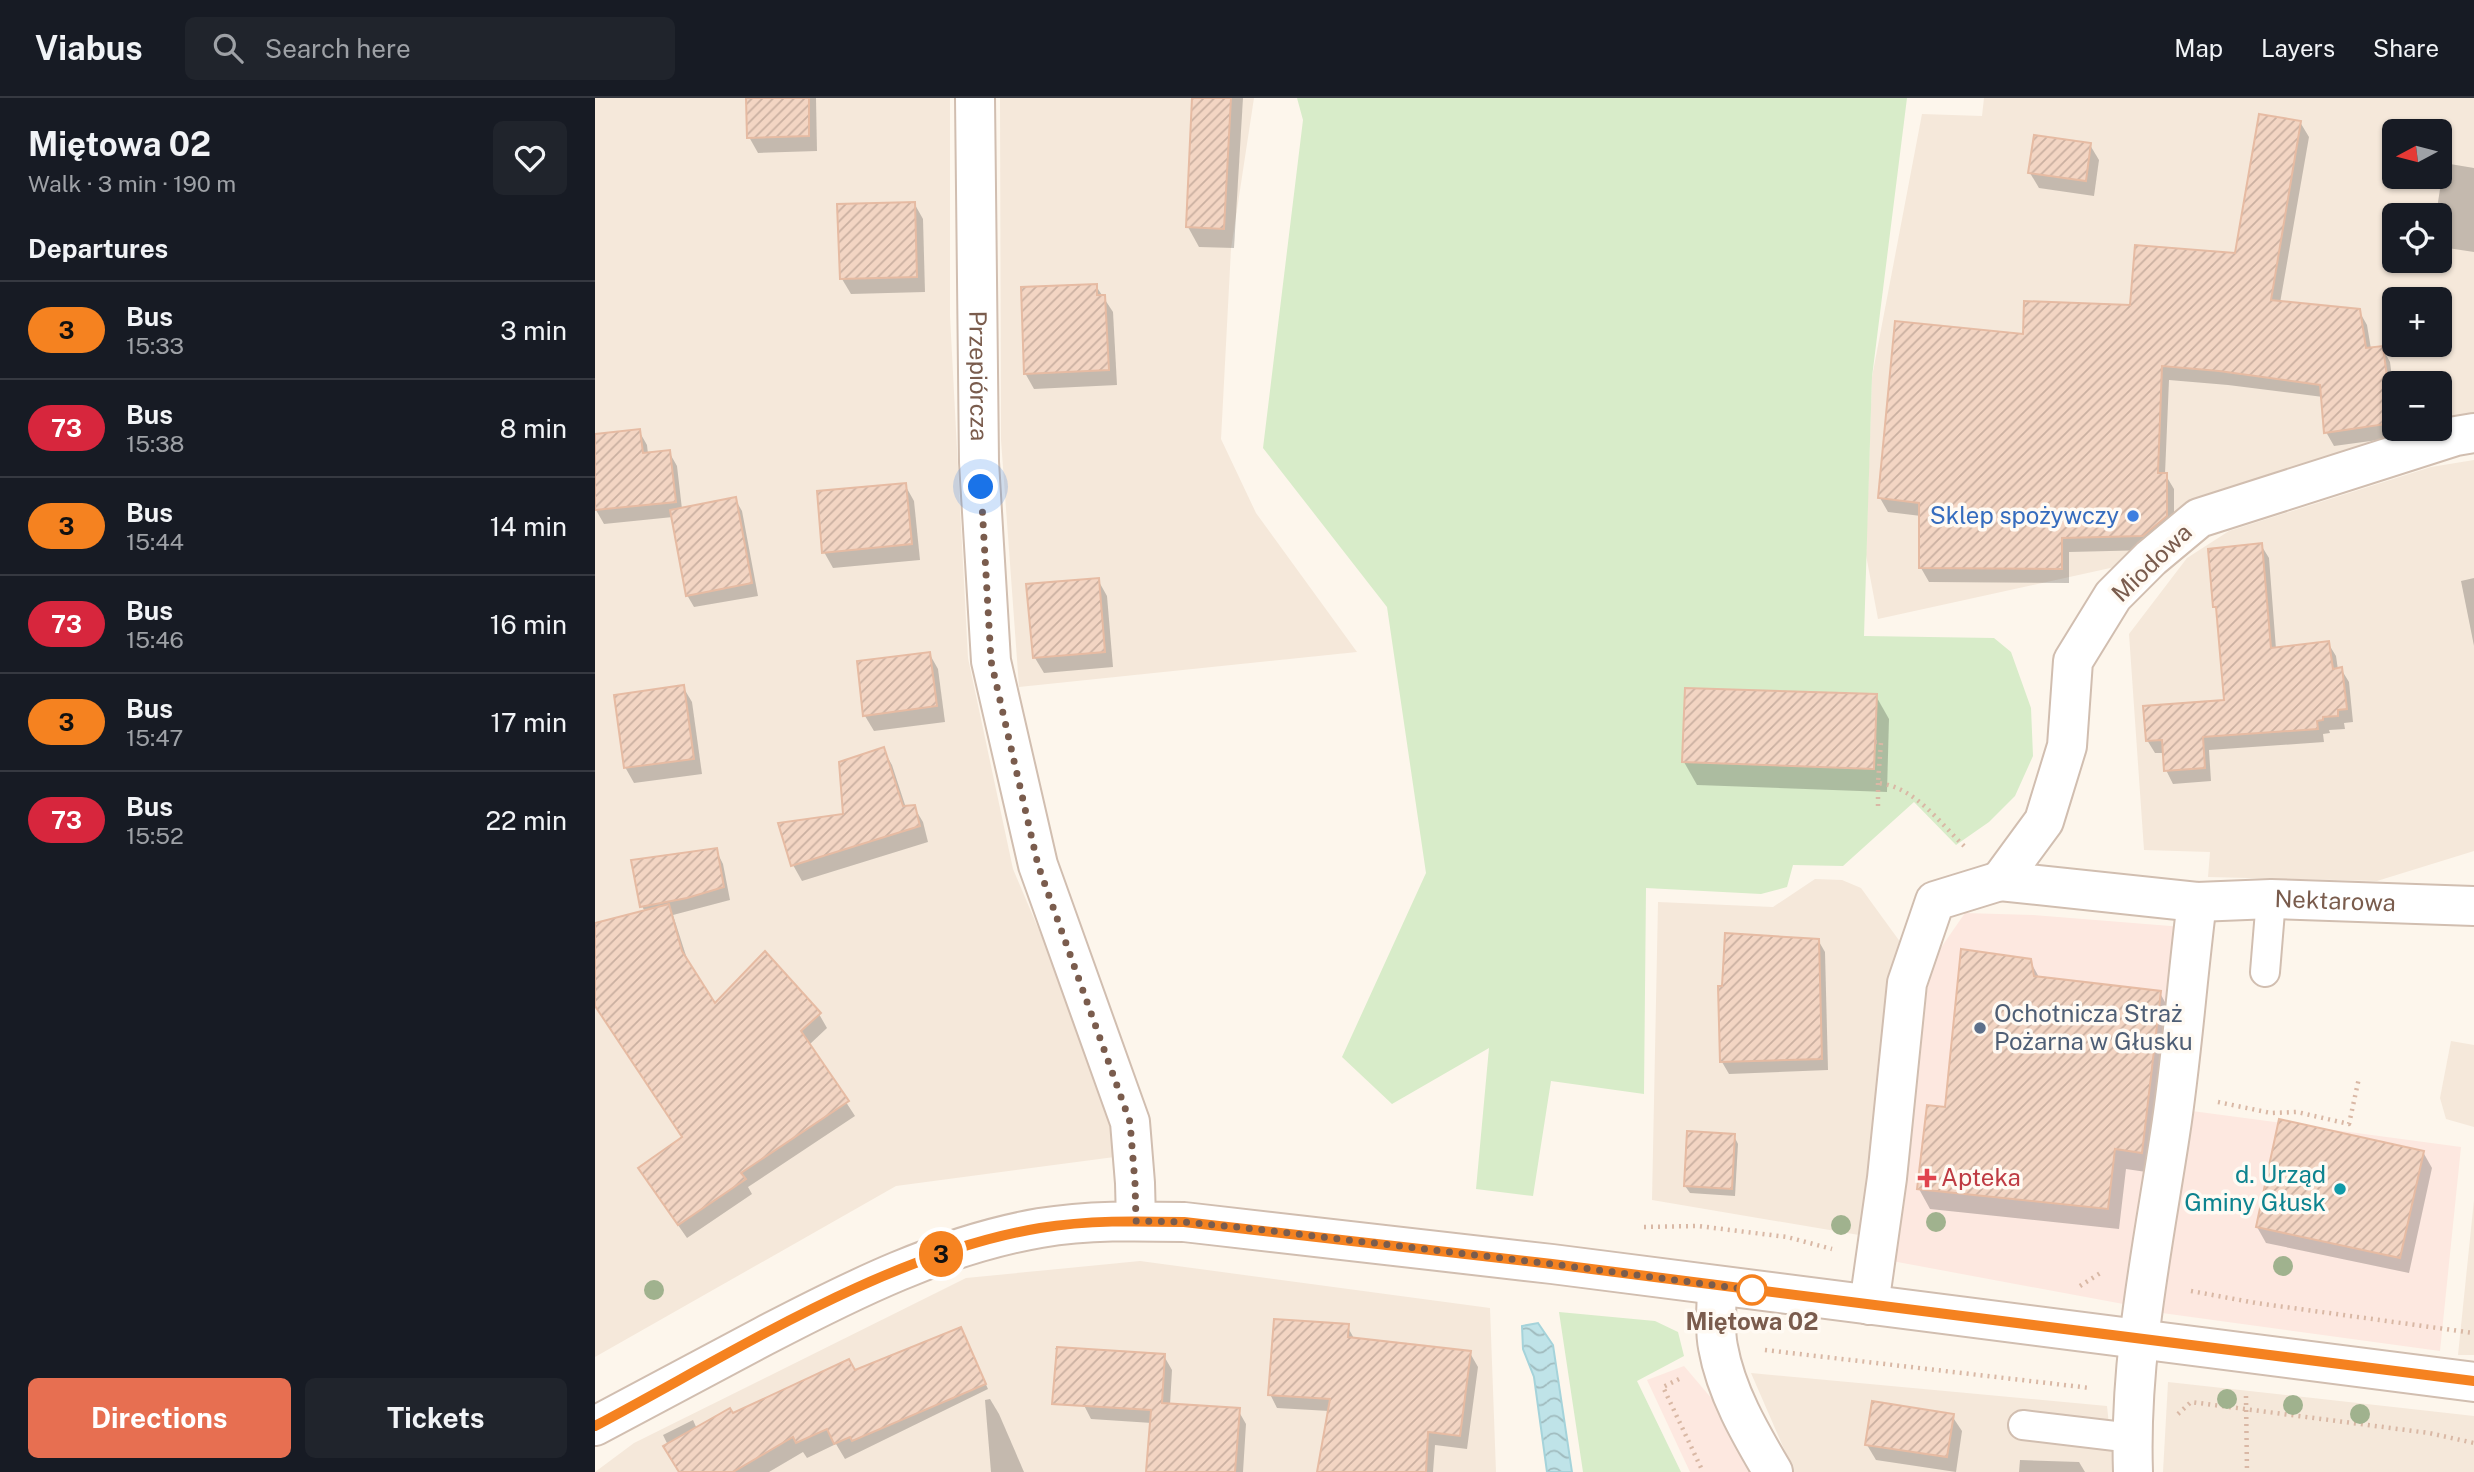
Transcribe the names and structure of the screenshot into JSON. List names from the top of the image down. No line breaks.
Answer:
{"streets":{"street":["Przepiórcza","Miodowa","Nektarowa"]},"places":{"other":["Sklep spożywczy","Ochotnicza Straż Pożarna w Głusku","d. Urząd Gminy Głusk","Miętowa 02"],"health":["Apteka"]},"lines":["bus line 3"],"north":"left","page":{"header":"Viabus","search":"Search here","nav":["Map","Layers","Share"],"heading":[["Miętowa 02","Walk · 3 min · 190 m"],"Departures"],"on_map":"3","map_buttons":["+","−"],"list":[{"mark":"3","name":"Bus","note":"15:33","value":"3 min"},{"mark":"73","name":"Bus","note":"15:38","value":"8 min"},{"mark":"3","name":"Bus","note":"15:44","value":"14 min"},{"mark":"73","name":"Bus","note":"15:46","value":"16 min"},{"mark":"3","name":"Bus","note":"15:47","value":"17 min"},{"mark":"73","name":"Bus","note":"15:52","value":"22 min"}],"buttons":["Directions","Tickets"]}}
